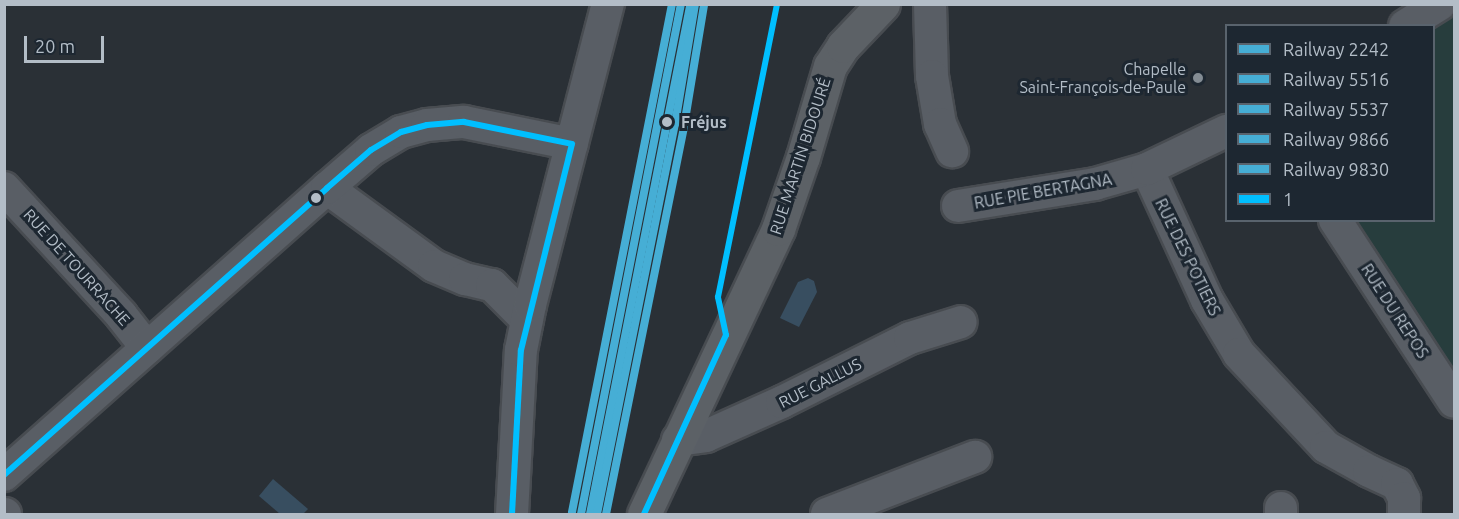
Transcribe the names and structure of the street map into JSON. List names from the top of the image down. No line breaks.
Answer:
{"streets":{"main road":["RUE MARTIN BIDOURÉ"],"street":["RUE PIE BERTAGNA","RUE DES POTIERS","RUE DE TOURRACHE","RUE DU REPOS","RUE GALLUS"]},"crossings":[["RUE MARTIN BIDOURÉ","RUE GALLUS"],["RUE PIE BERTAGNA","RUE DES POTIERS"]],"places":["Chapelle Saint-François-de-Paule","Fréjus"],"lines":["rail line 2242","rail line 5537","rail line 9866","transit line 1","rail line 9830","rail line 5516"],"legend":["Railway 2242","Railway 5516","Railway 5537","Railway 9866","Railway 9830","1"],"scale_bar":"20 m"}
